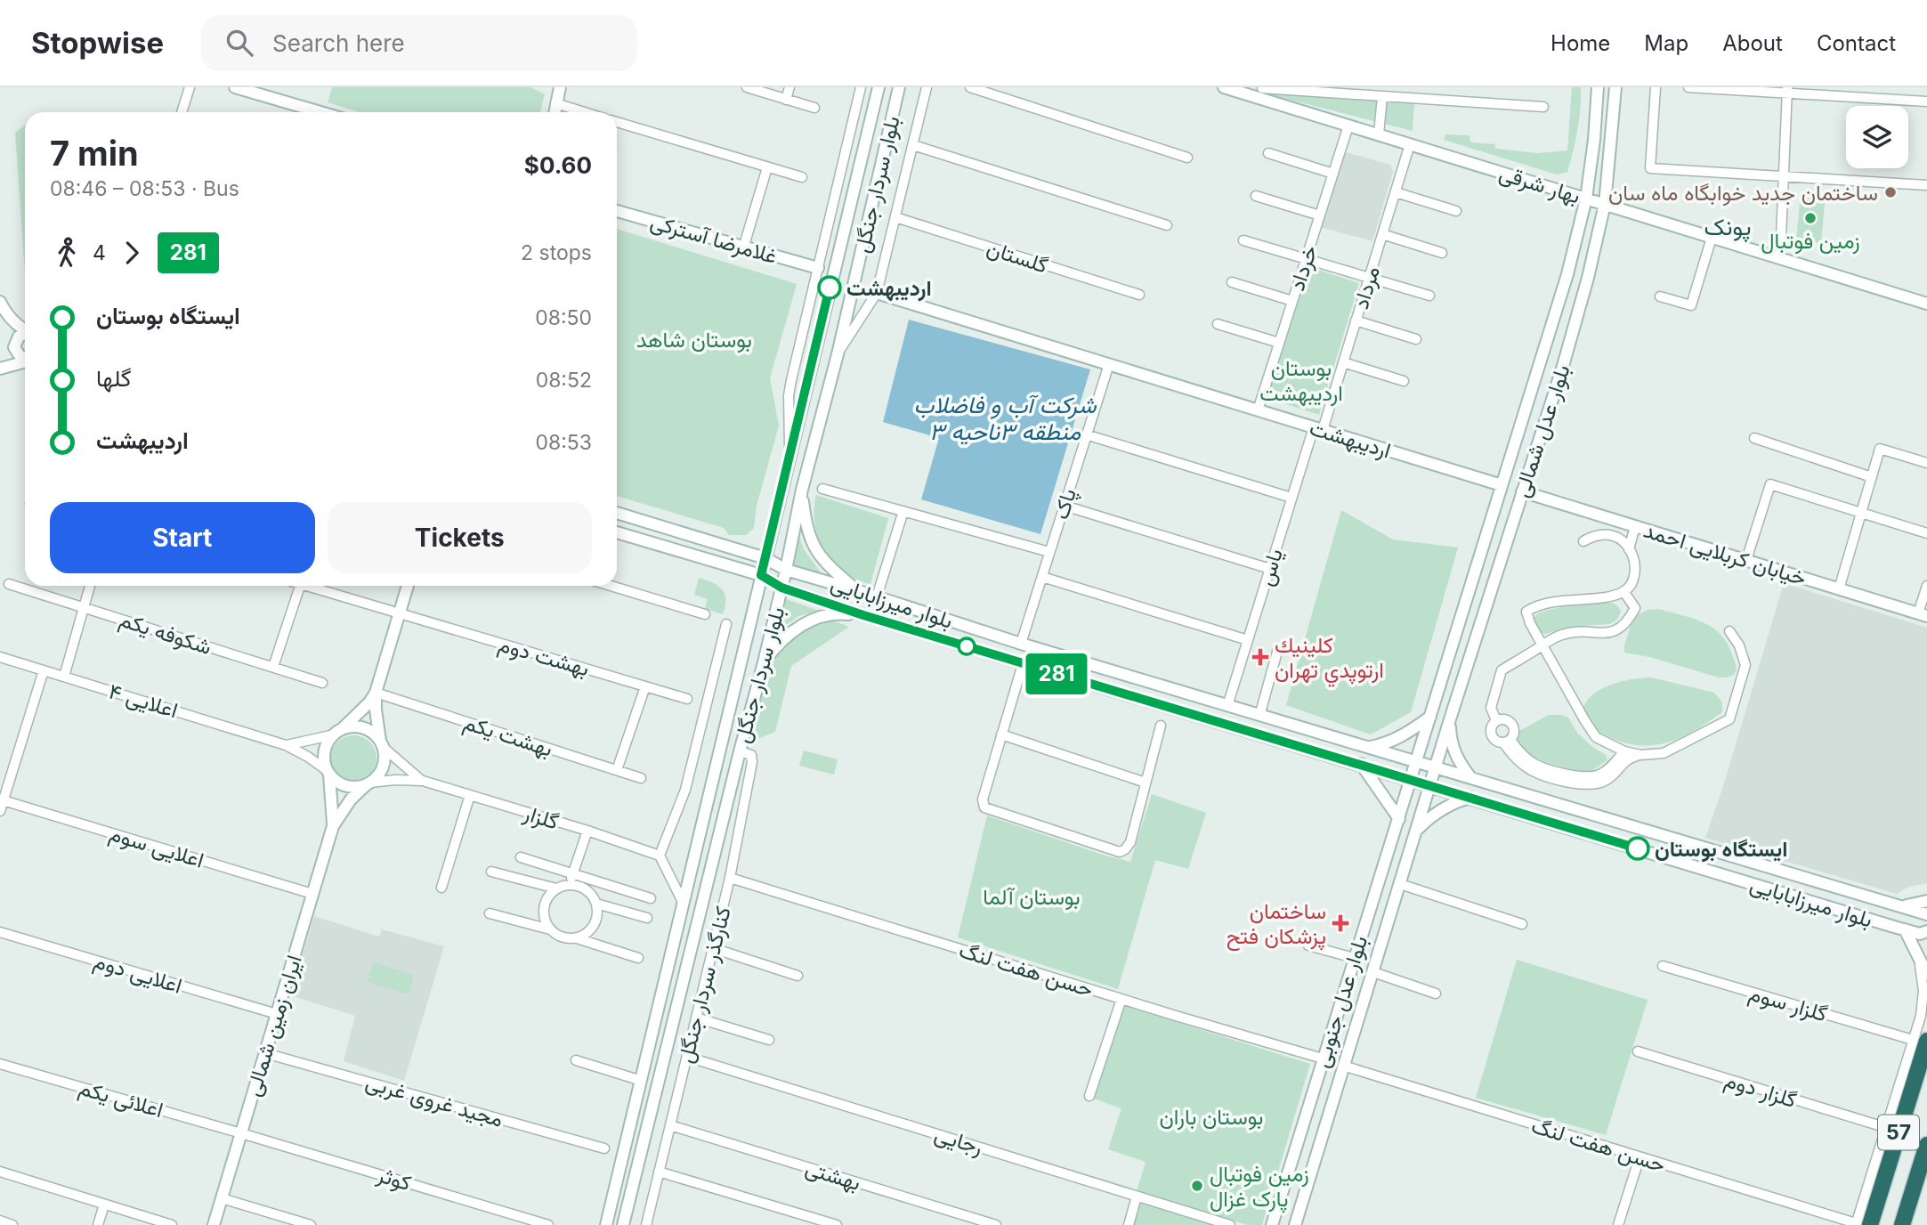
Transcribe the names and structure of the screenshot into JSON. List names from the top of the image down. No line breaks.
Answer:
{"streets":{"highway":["57"],"main road":["بلوار سردار جنگل","بهار شرقی","غلامرضا آسترکی","بلوار عدل شمالی","اردیبهشت","خیابان کربلایی احمد","بلوار میرزابابایی","بلوار عدل جنوبی","ایران زمین شمالی"],"street":["گلستان","خرداد","مرداد","پاک","یاس","شکوفه یکم","بهشت دوم","اعلایی ۴","بهشت یکم","گلزار","اعلایی سوم","حسن هفت لنگ","اعلایی دوم","کنارگذر سردار جنگل","گلزار سوم","گلزار دوم","اعلائی یکم","مجید غروی غربی","رجایی","بهشتی","کوثر"]},"crossings":[["بلوار سردار جنگل","بلوار میرزابابایی"],["بلوار سردار جنگل","کنارگذر سردار جنگل"],["بهار شرقی","خرداد"],["بهار شرقی","مرداد"],["بهار شرقی","بلوار عدل شمالی"],["خرداد","اردیبهشت"],["مرداد","اردیبهشت"],["مرداد","یاس"],["بلوار عدل شمالی","اردیبهشت"],["بلوار عدل شمالی","خیابان کربلایی احمد"],["بلوار عدل شمالی","بلوار میرزابابایی"],["بلوار عدل شمالی","بلوار عدل جنوبی"],["اردیبهشت","پاک"],["اردیبهشت","یاس"],["پاک","بلوار میرزابابایی"],["یاس","بلوار میرزابابایی"],["بلوار میرزابابایی","بلوار عدل جنوبی"],["اعلایی ۴","ایران زمین شمالی"],["اعلایی سوم","ایران زمین شمالی"],["حسن هفت لنگ","کنارگذر سردار جنگل"],["حسن هفت لنگ","بلوار عدل جنوبی"],["حسن هفت لنگ","57"],["اعلایی دوم","ایران زمین شمالی"],["کنارگذر سردار جنگل","رجایی"],["کنارگذر سردار جنگل","بهشتی"],["گلزار سوم","57"],["ایران زمین شمالی","اعلائی یکم"],["ایران زمین شمالی","مجید غروی غربی"],["ایران زمین شمالی","کوثر"],["اعلائی یکم","کوثر"]],"districts":["پونک"],"water":["شرکت آب و فاضلاب منطقه ۳ناحیه ۳"],"parks":["بوستان شاهد","بوستان اردیبهشت","بوستان آلما","بوستان باران"],"places":{"other":["ساختمان جدید خوابگاه ماه سان","زمین فوتبال","اردیبهشت","ایستگاه بوستان","زمین فوتبال پارک غزال"],"health":["كلينيك ارتوپدي تهران","ساختمان پزشکان فتح"]},"lines":["bus line 281"],"page":{"header":"Stopwise","search":"Search here","nav":["Home","Map","About","Contact"],"on_map":"281","heading":["7 min","08:46 – 08:53 · Bus","$0.60"],"legs":["4","281","2 stops"],"list":[{"name":"ایستگاه بوستان","value":"08:50"},{"name":"گلها","value":"08:52"},{"name":"اردیبهشت","value":"08:53"}],"buttons":["Start","Tickets"]}}
